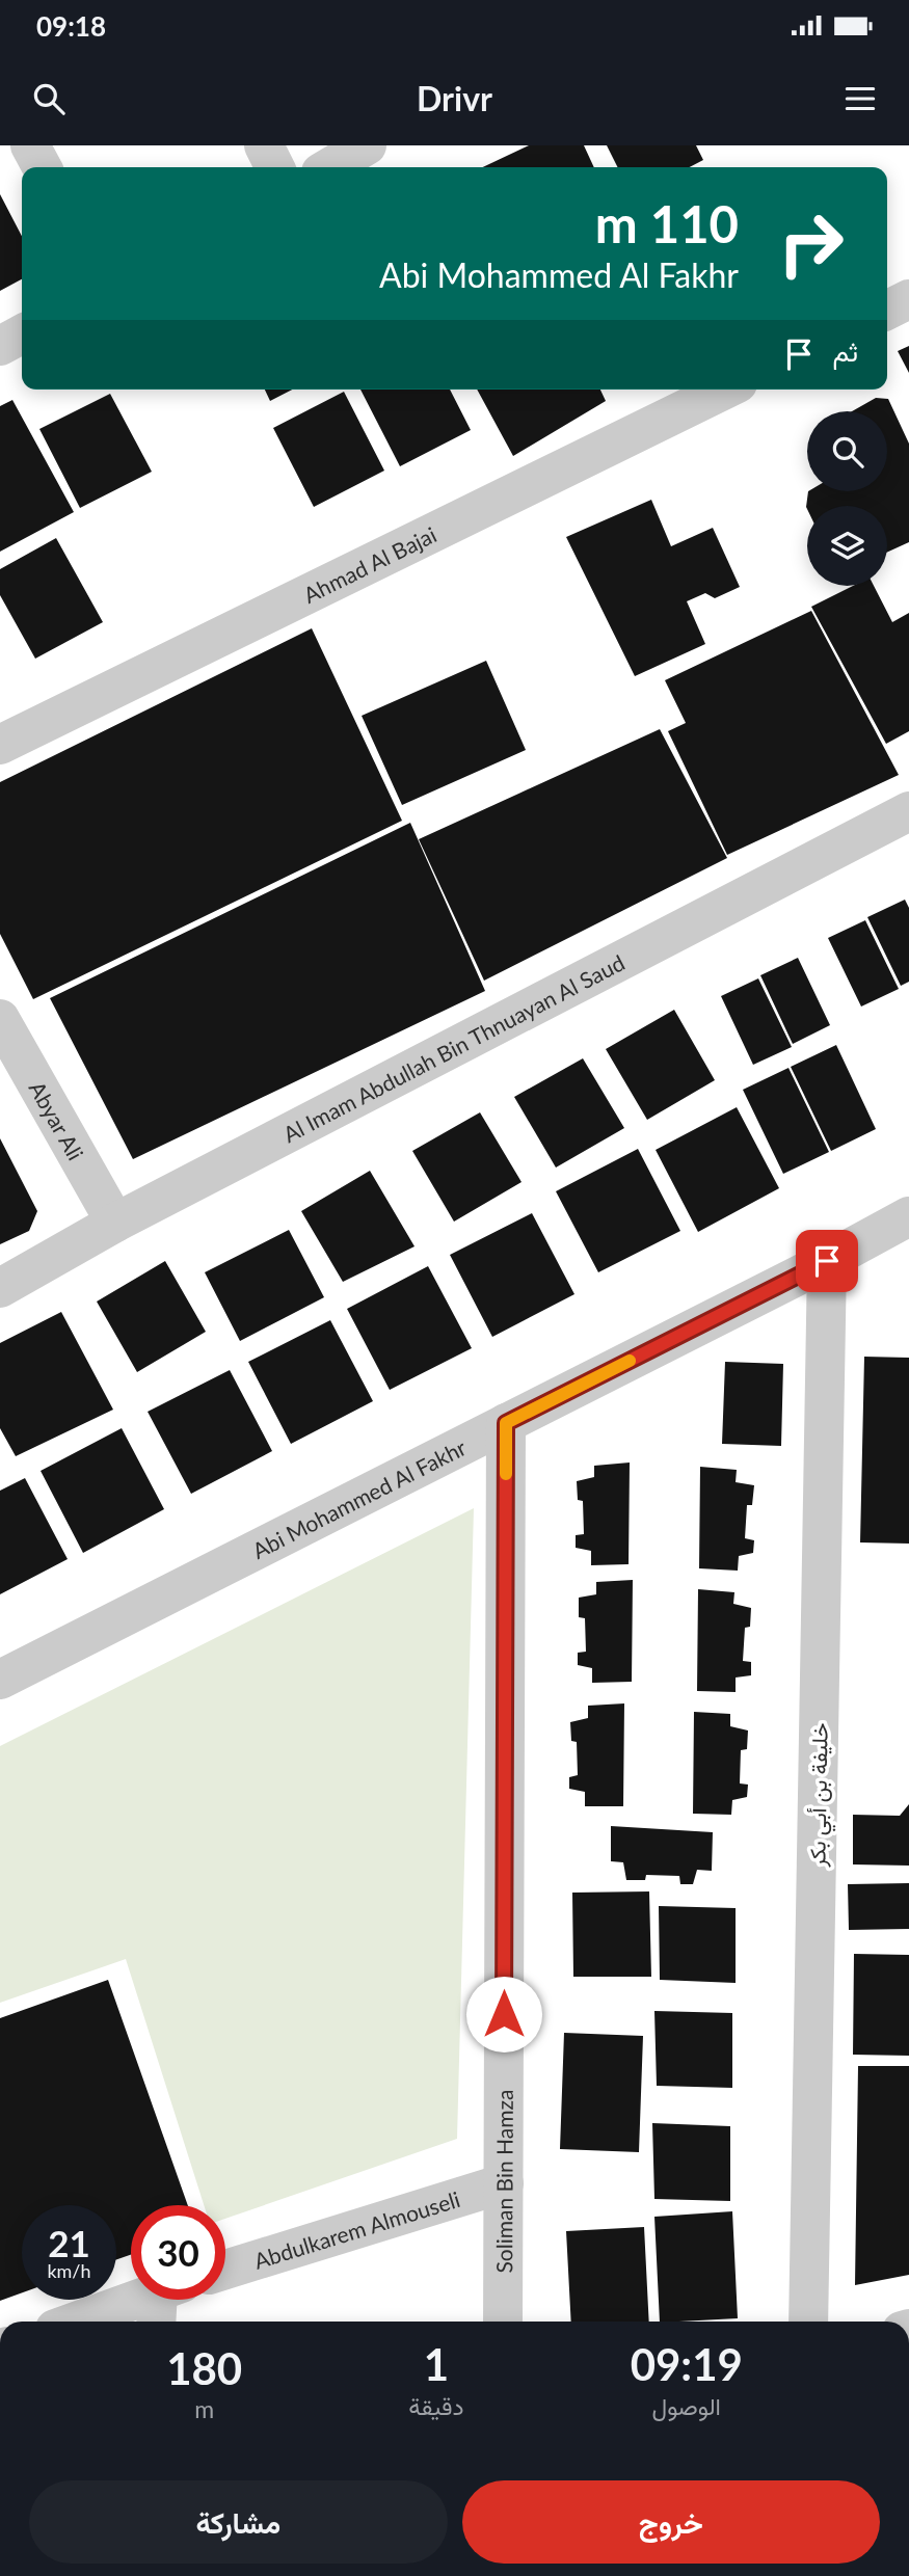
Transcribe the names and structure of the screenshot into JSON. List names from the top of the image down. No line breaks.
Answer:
{"streets":{"street":["Ahmad Al Bajai","Al Imam Abdullah Bin Thnuayan Al Saud","Abyar Ali","Abi Mohammed Al Fakhr","خليفة بن أبي بكر","Soliman Bin Hamza","Abdulkarem Almouseli"]},"crossings":[["Al Imam Abdullah Bin Thnuayan Al Saud","Abyar Ali"],["Abi Mohammed Al Fakhr","خليفة بن أبي بكر"],["Abi Mohammed Al Fakhr","Soliman Bin Hamza"],["Soliman Bin Hamza","Abdulkarem Almouseli"]],"page":{"status":"09:18","header":"Drivr","turn":["110 m","Abi Mohammed Al Fakhr"],"then":"ثم","speed":"21 km/h","limit":"30","eta":["09:19","الوصول","1","دقيقة","180","m"],"buttons":["خروج","مشاركة"]}}
